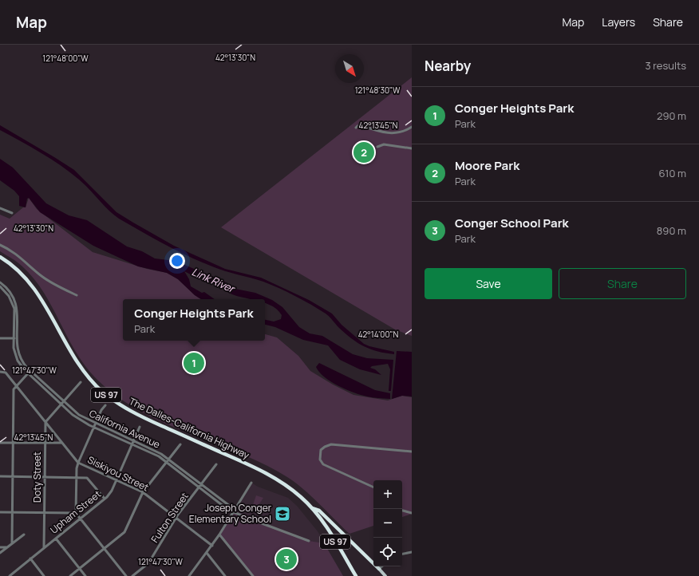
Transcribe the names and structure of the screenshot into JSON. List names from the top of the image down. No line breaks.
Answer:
{"streets":{"highway":["US 97","The Dalles-California Highway"],"street":["California Avenue","Siskiyou Street","Doty Street","Upham Street","Fulton Street"]},"crossings":[["California Avenue","Upham Street"],["California Avenue","Fulton Street"],["Siskiyou Street","Upham Street"],["Siskiyou Street","Fulton Street"],["Doty Street","Upham Street"]],"water":["Link River"],"places":{"school or university":["Joseph Conger Elementary School"]},"north":"bottom right","page":{"header":"Map","nav":["Map","Layers","Share"],"heading":["Nearby","3 results"],"list":[{"mark":"1","name":"Conger Heights Park","note":"Park","value":"290 m"},{"mark":"2","name":"Moore Park","note":"Park","value":"610 m"},{"mark":"3","name":"Conger School Park","note":"Park","value":"890 m"}],"pins":["2","1","3"],"buttons":["Save","Share"],"popup":["Conger Heights Park","Park"],"map_buttons":["+","−"]},"coordinates":["42°13'30\"N","121°48'00\"W","121°48'30\"W","42°13'45\"N","42°14'00\"N","121°47'30\"W"]}
